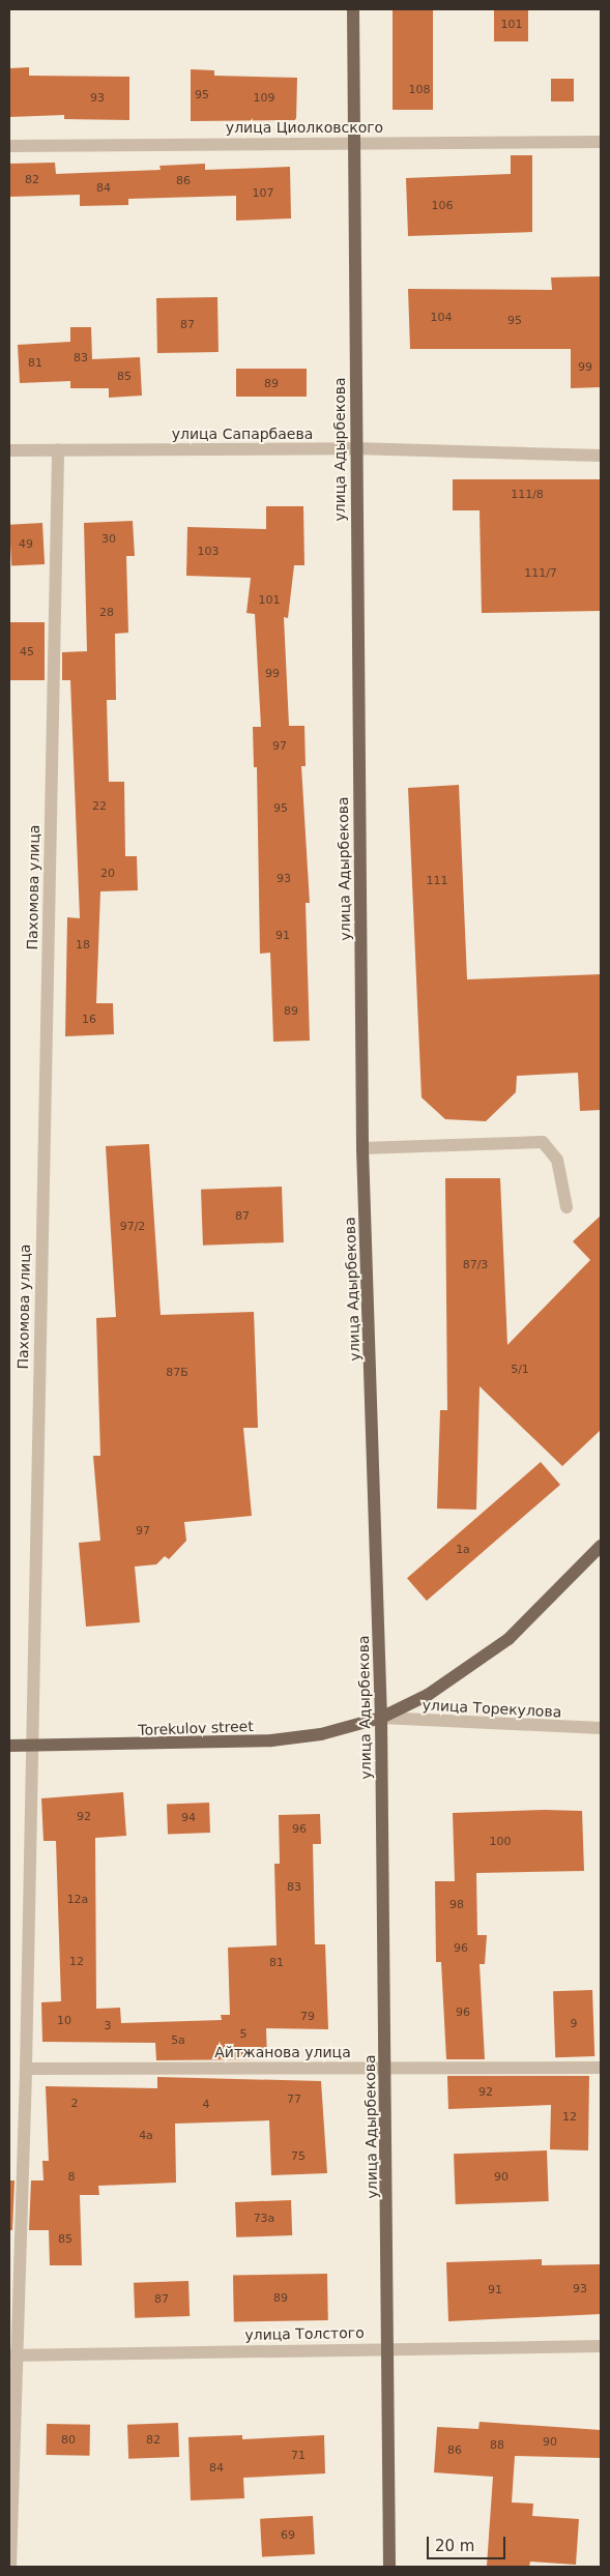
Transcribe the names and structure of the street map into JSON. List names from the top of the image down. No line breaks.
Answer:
{"streets":{"main road":["улица Адырбекова","Torekulov street"],"street":["улица Циолковского","улица Сапарбаева","Пахомова улица","улица Торекулова","Айтжанова улица","улица Толстого"]},"crossings":[["улица Циолковского","улица Адырбекова"],["улица Сапарбаева","улица Адырбекова"],["улица Сапарбаева","Пахомова улица"],["улица Адырбекова","улица Торекулова"],["улица Адырбекова","Torekulov street"],["улица Адырбекова","Айтжанова улица"],["улица Адырбекова","улица Толстого"],["Пахомова улица","Torekulov street"],["Пахомова улица","Айтжанова улица"],["Пахомова улица","улица Толстого"],["улица Торекулова","Torekulov street"]],"house_numbers":["101","108","95","93","109","82","86","84","107","106","104","95","87","83","81","99","85","89","111/8","30","49","103","111/7","101","28","45","99","97","22","95","20","93","111","91","18","89","16","87","97/2","87/3","5/1","87Б","97","1а","92","94","96","100","83","12а","98","96","12","81","96","79","10","9","3","5","5а","92","77","2","4","12","4а","75","8","90","73а","85","93","91","89","87","80","82","90","88","86","71","84","69"],"scale_bar":"20 m"}
